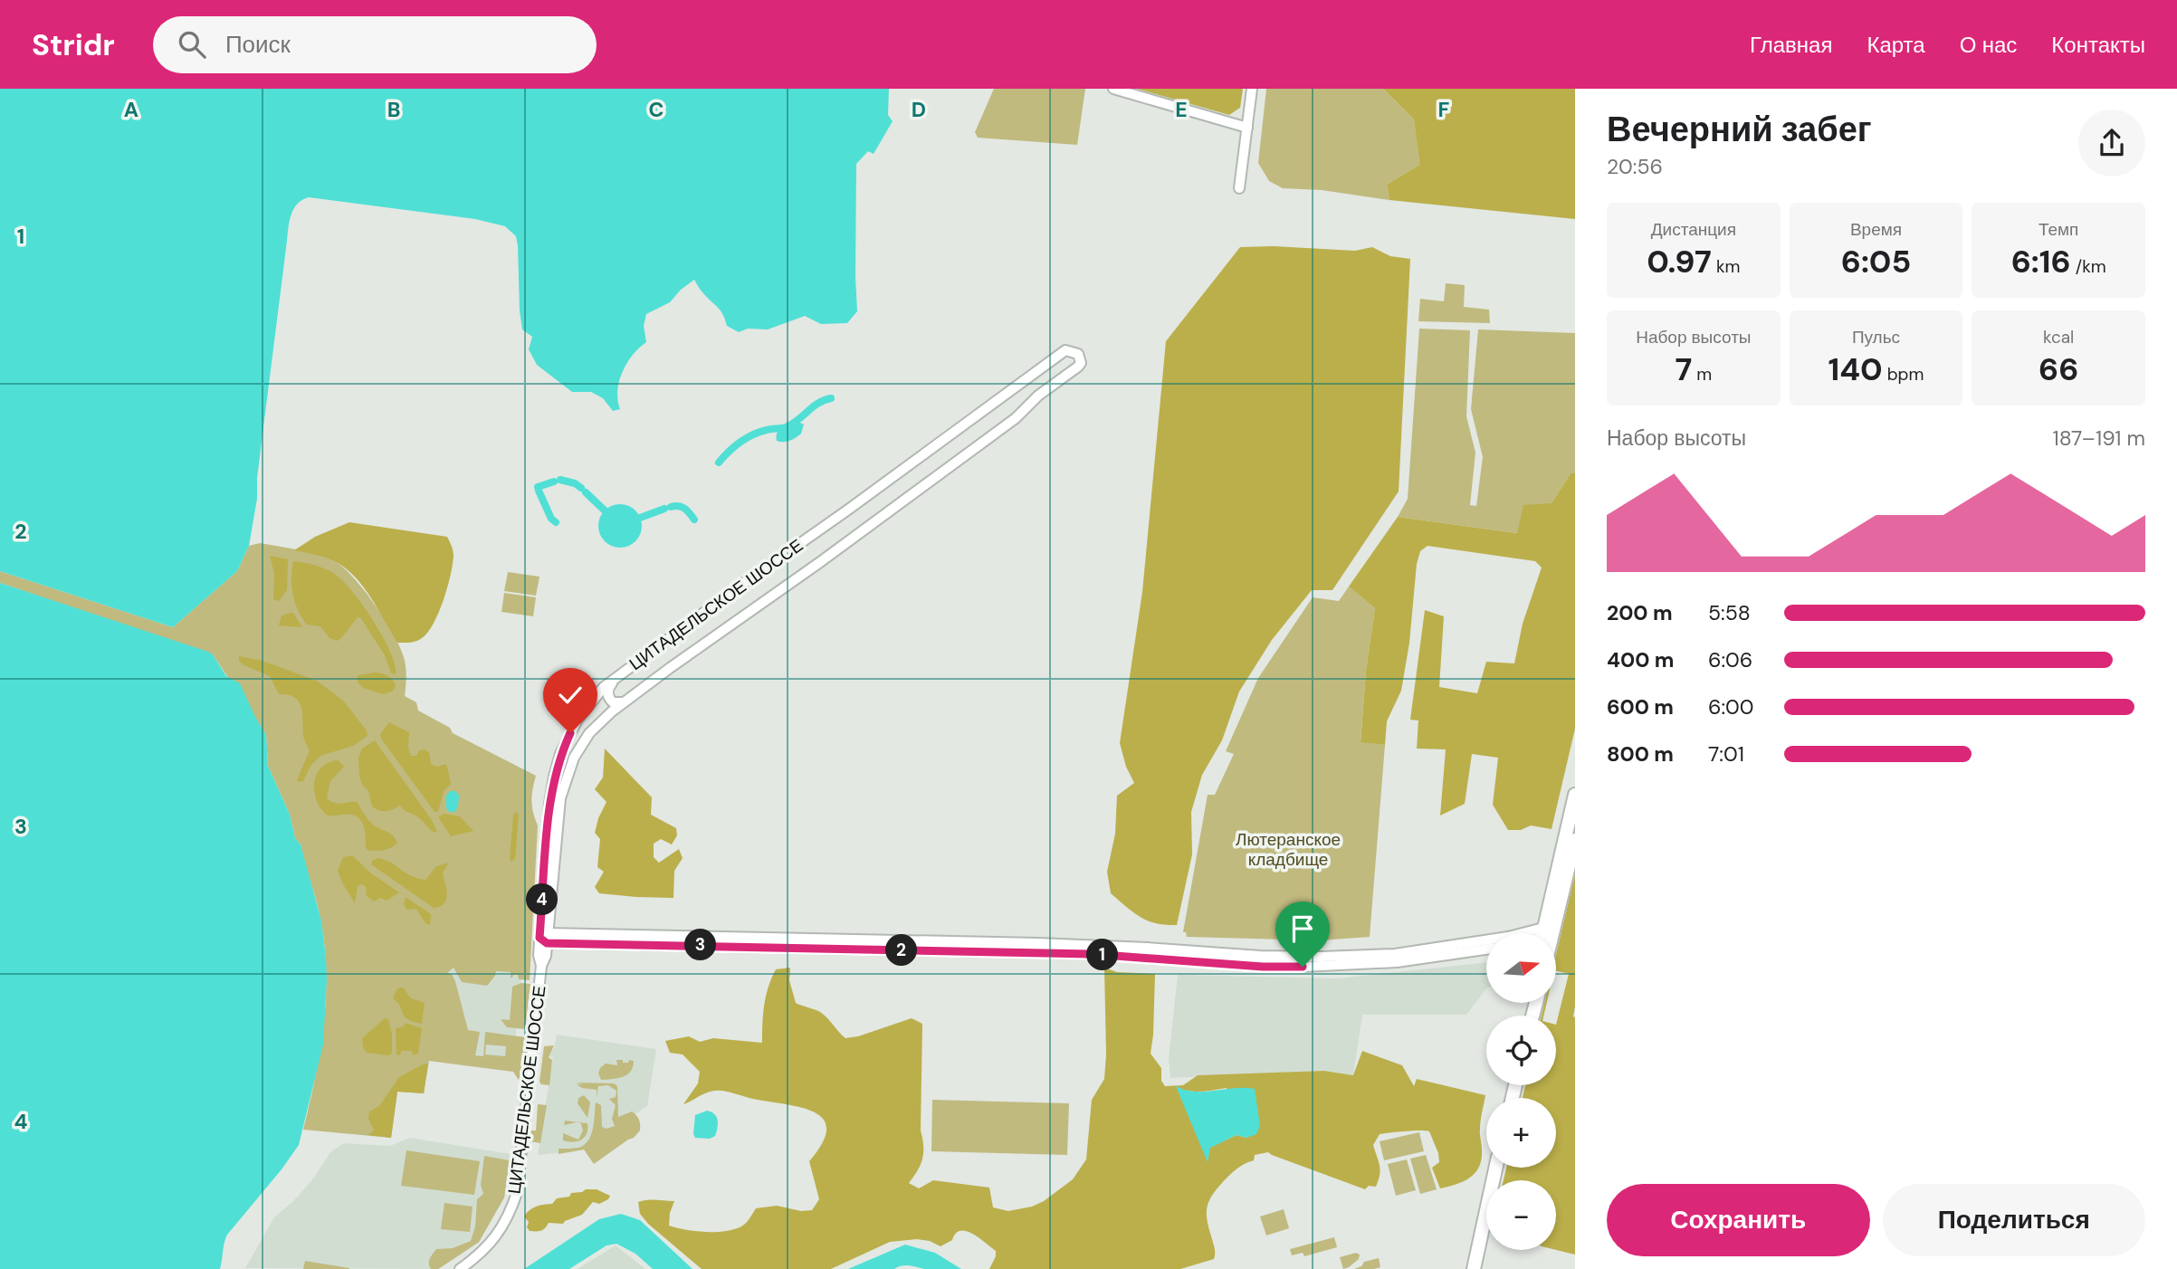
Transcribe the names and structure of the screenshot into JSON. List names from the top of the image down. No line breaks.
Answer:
{"streets":{"street":["ЦИТАДЕЛЬСКОЕ ШОССЕ"]},"parks":["Лютеранское кладбище"],"north":"right","page":{"header":"Stridr","search":"Поиск","nav":["Главная","Карта","О нас","Контакты"],"heading":["Вечерний забег","20:56"],"stats":[["Дистанция","0.97 km"],["Время","6:05"],["Темп","6:16 /km"],["Набор высоты","7 m"],["Пульс","140 bpm"],["kcal","66"]],"chart":["Набор высоты","187–191 m"],"list":[{"name":"200 m","note":"5:58"},{"name":"400 m","note":"6:06"},{"name":"600 m","note":"6:00"},{"name":"800 m","note":"7:01"}],"pins":["4","3","2","1"],"map_buttons":["+","−"],"buttons":["Сохранить","Поделиться"]},"grid":{"columns":["A","B","C","D","E","F"],"rows":["1","2","3","4"]}}
